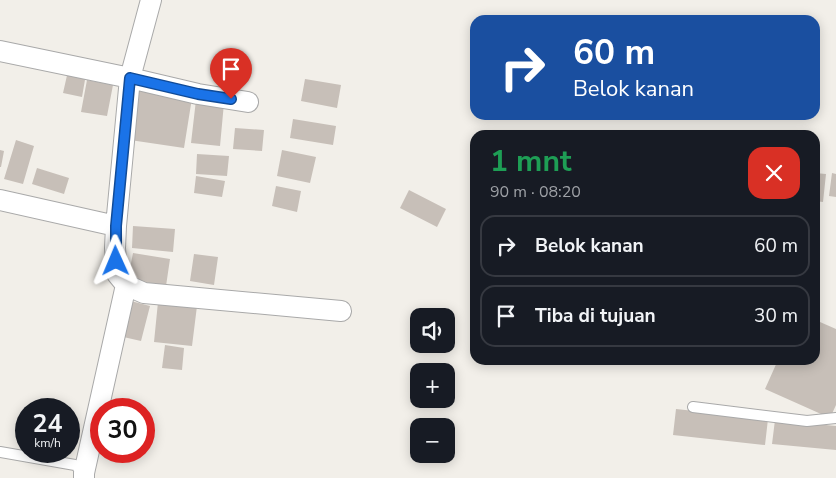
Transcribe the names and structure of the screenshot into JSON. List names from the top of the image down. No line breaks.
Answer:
{"page":{"turn":["60 m","Belok kanan"],"heading":["1 mnt","90 m · 08:20"],"list":[{"name":"Belok kanan","value":"60 m"},{"name":"Tiba di tujuan","value":"30 m"}],"map_buttons":["+","−"],"speed":"24 km/h","limit":"30"}}
